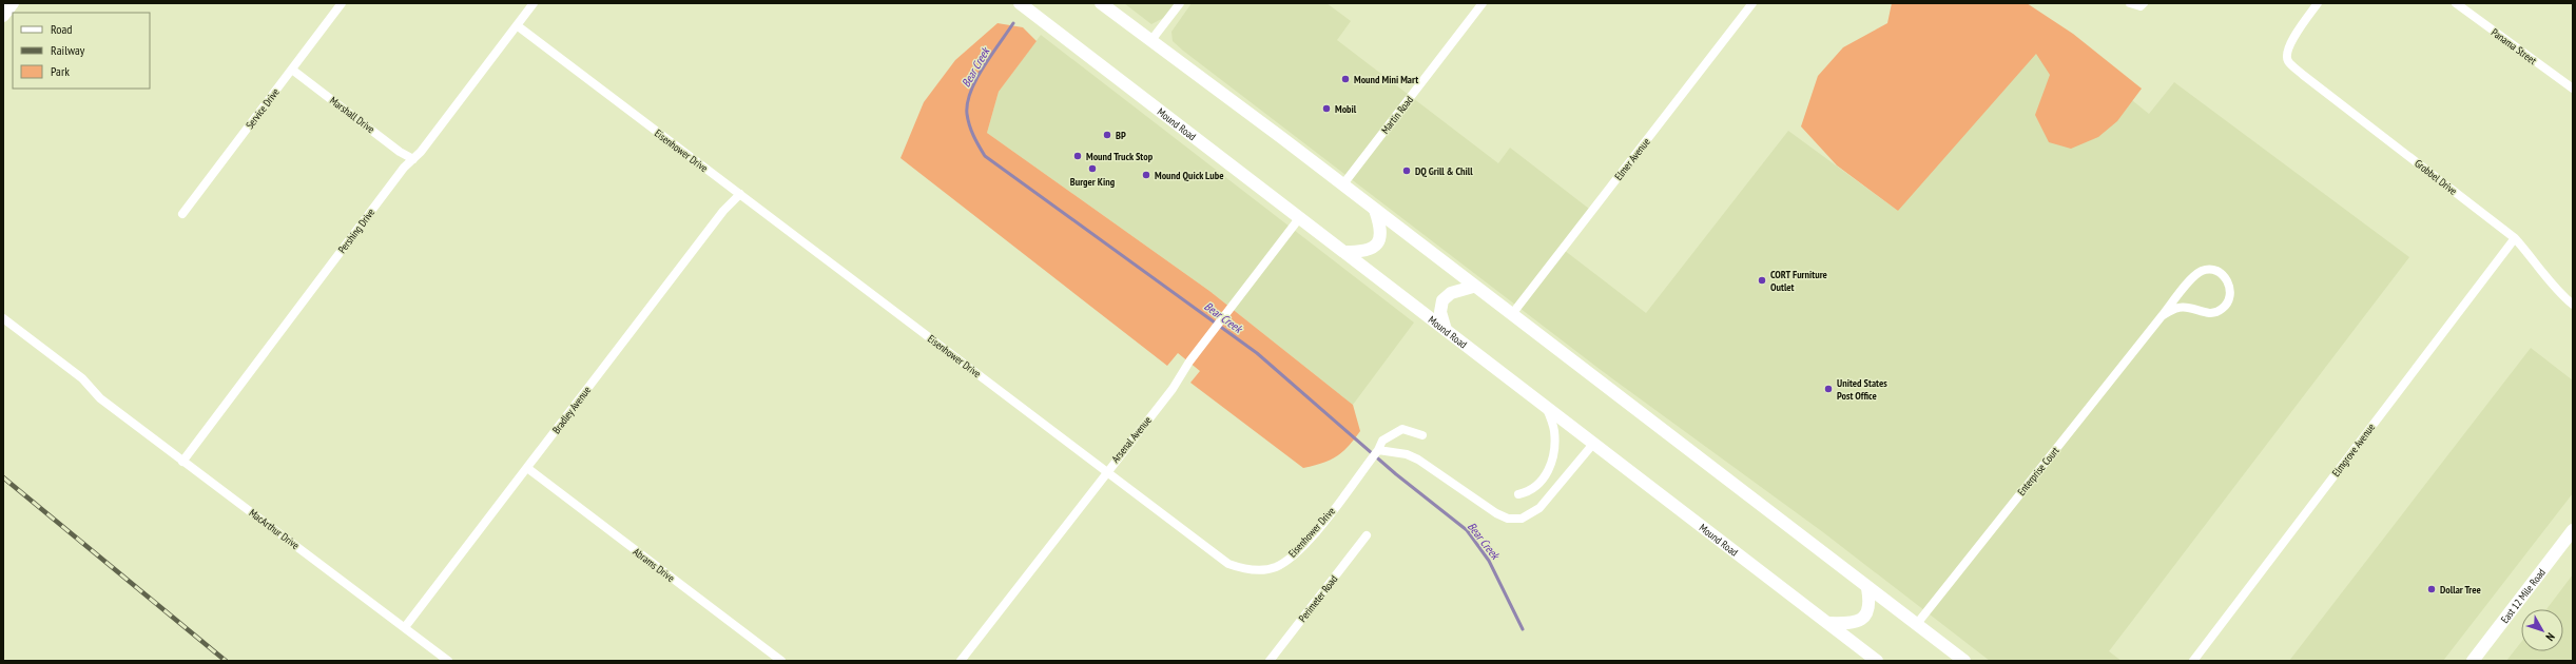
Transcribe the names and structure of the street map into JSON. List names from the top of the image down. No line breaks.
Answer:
{"streets":{"main road":["Mound Road","East 12 Mile Road"],"street":["Panama Street","Service Drive","Marshall Drive","Martin Road","Eisenhower Drive","Elmer Avenue","Grobbel Drive","Pershing Drive","Bradley Avenue","Arsenal Avenue","Elmgrove Avenue","Enterprise Court","MacArthur Drive","Abrams Drive","Perimeter Road"]},"crossings":[["Service Drive","Marshall Drive"],["Marshall Drive","Pershing Drive"],["Mound Road","Arsenal Avenue"],["Eisenhower Drive","Pershing Drive"],["Eisenhower Drive","Bradley Avenue"],["Eisenhower Drive","Arsenal Avenue"],["Grobbel Drive","Elmgrove Avenue"],["Pershing Drive","MacArthur Drive"],["Bradley Avenue","MacArthur Drive"],["Bradley Avenue","Abrams Drive"]],"water":["Bear Creek"],"places":["Mound Mini Mart","Mobil","BP","Mound Truck Stop","Burger King","DQ Grill & Chill","Mound Quick Lube","CORT Furniture Outlet","United States Post Office","Dollar Tree"],"legend":["Road","Railway","Park"],"north":"bottom right"}
